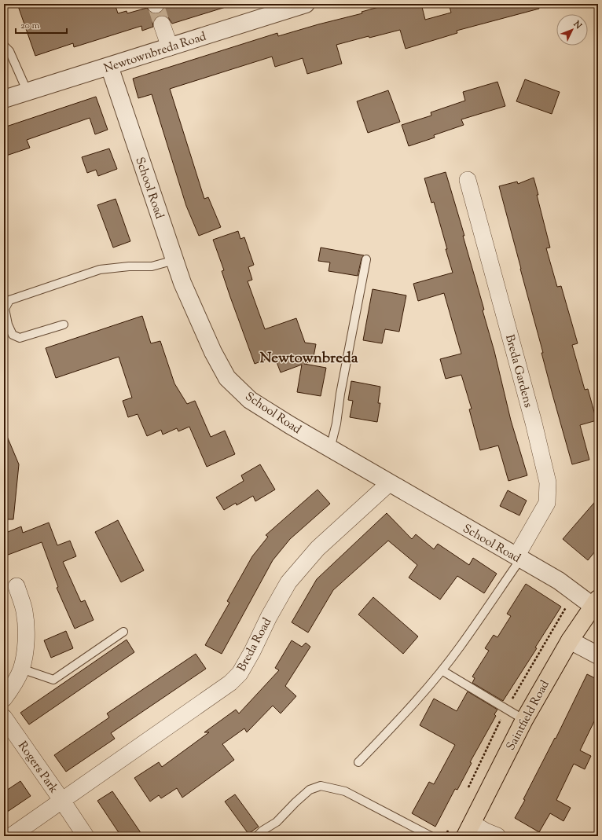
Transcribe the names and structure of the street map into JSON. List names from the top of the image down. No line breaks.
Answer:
{"streets":{"highway":["Saintfield Road"],"street":["Newtownbreda Road","School Road","Breda Gardens","Breda Road","Rogers Park"]},"crossings":[["Newtownbreda Road","School Road"],["School Road","Breda Gardens"],["School Road","Breda Road"],["School Road","Saintfield Road"],["Breda Road","Rogers Park"]],"districts":["Newtownbreda"],"scale_bar":"20 m","north":"top right"}
